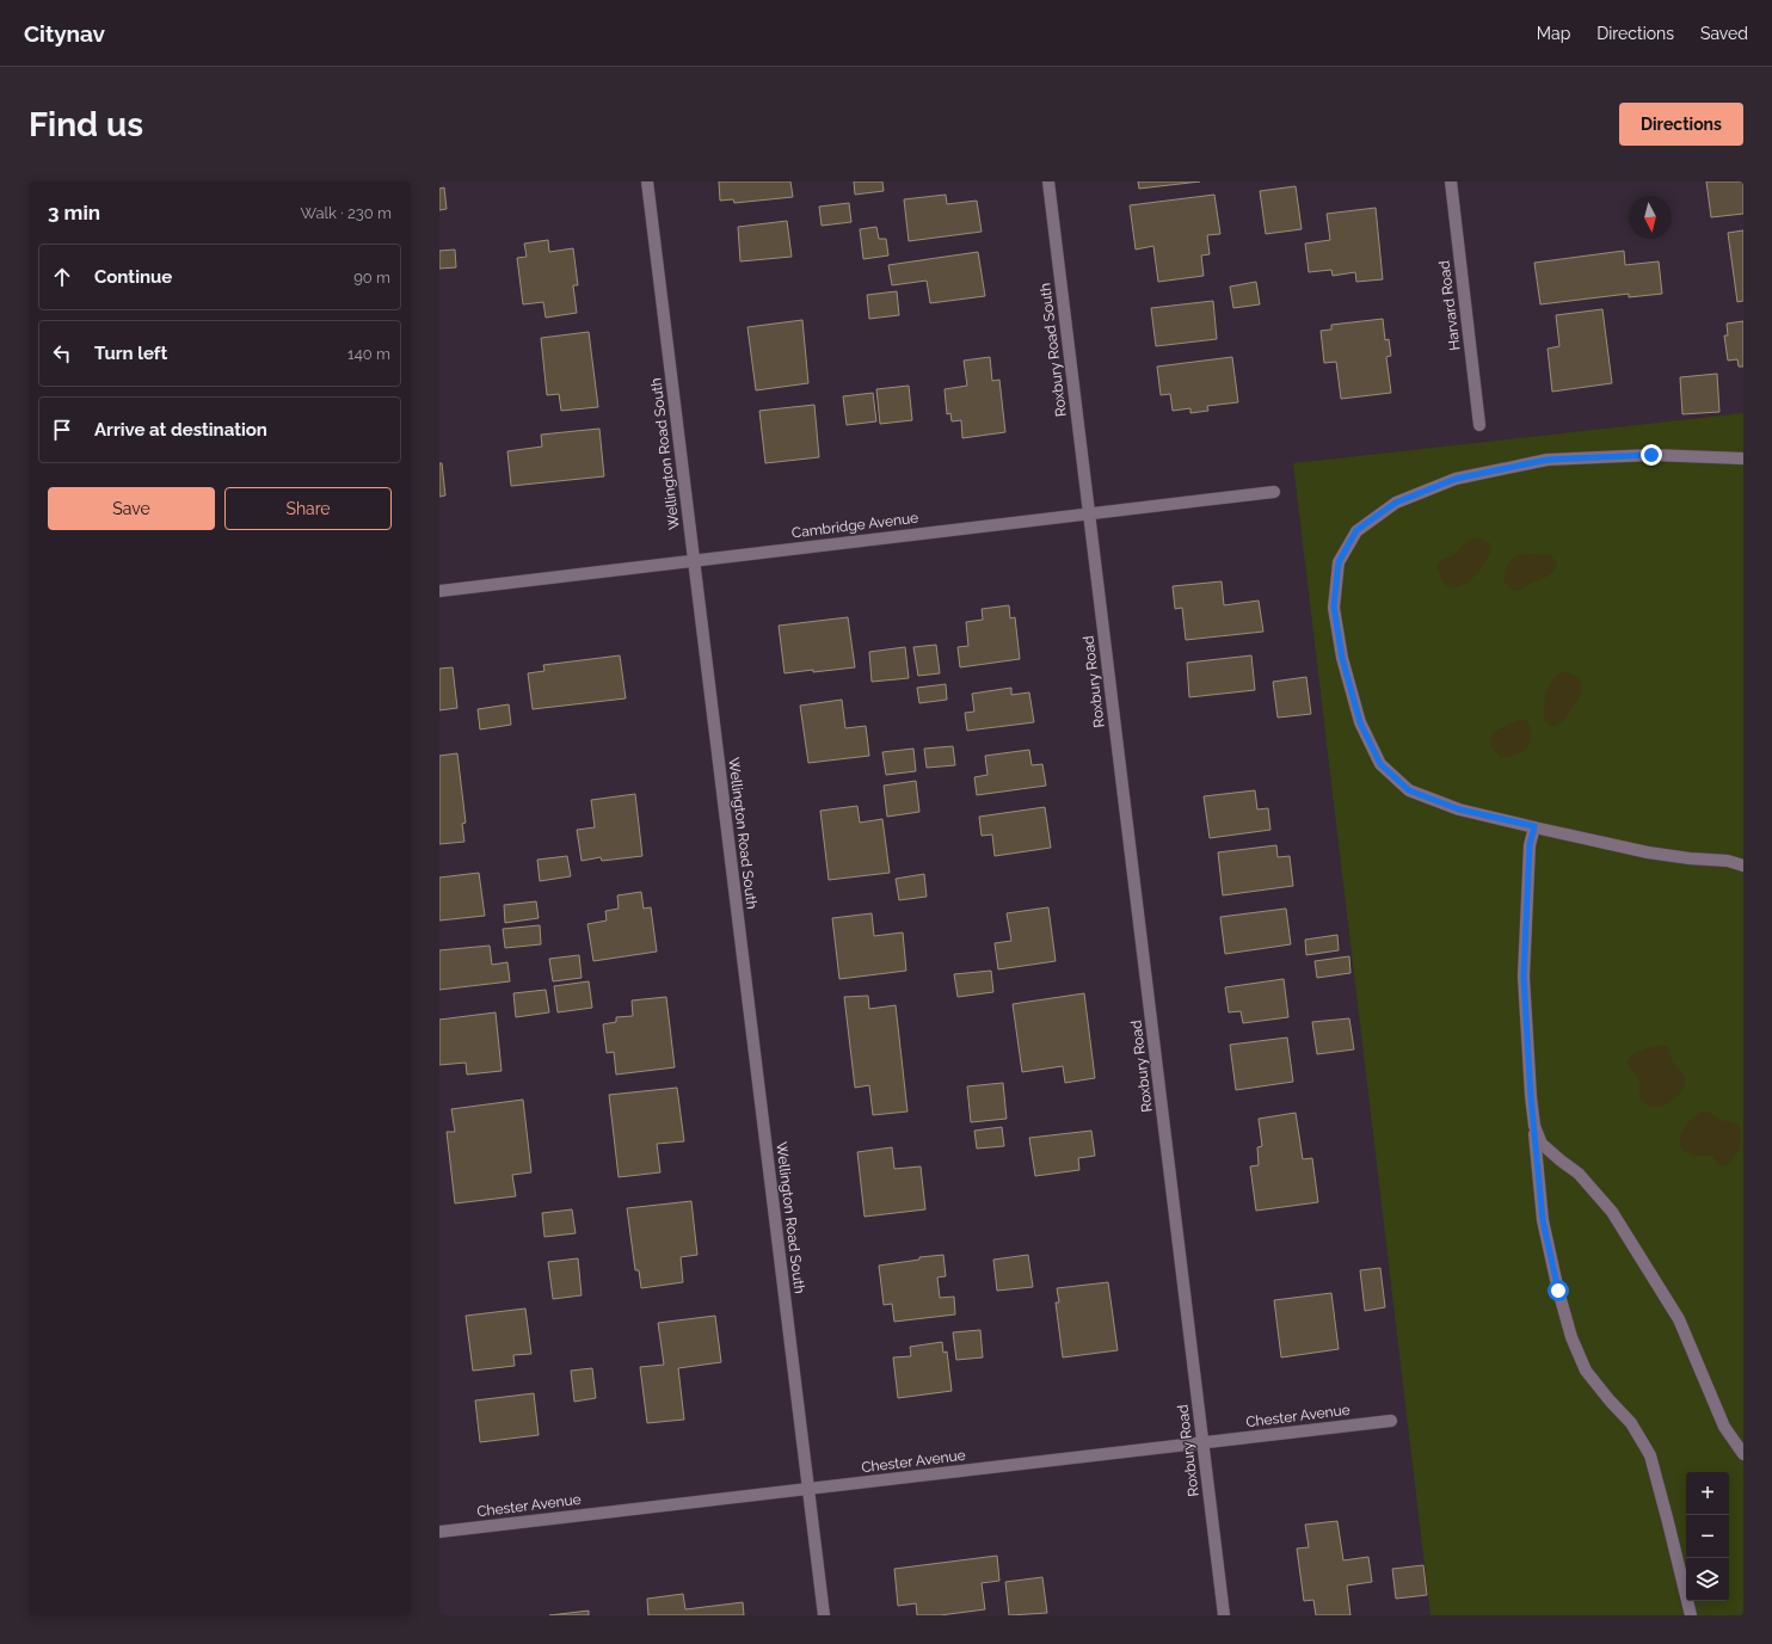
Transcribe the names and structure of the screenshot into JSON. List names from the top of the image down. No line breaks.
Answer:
{"streets":{"street":["Harvard Road","Roxbury Road South","Wellington Road South","Cambridge Avenue","Roxbury Road","Chester Avenue"]},"crossings":[["Roxbury Road South","Cambridge Avenue"],["Roxbury Road South","Roxbury Road"],["Wellington Road South","Cambridge Avenue"],["Wellington Road South","Chester Avenue"],["Cambridge Avenue","Roxbury Road"],["Roxbury Road","Chester Avenue"]],"north":"bottom","page":{"header":"Citynav","nav":["Map","Directions","Saved"],"buttons":["Directions",["Save","Share"]],"title":"Find us","heading":["3 min","Walk · 230 m"],"list":[["Continue","90 m"],["Turn left","140 m"],"Arrive at destination"],"map_buttons":["+","−"]}}
